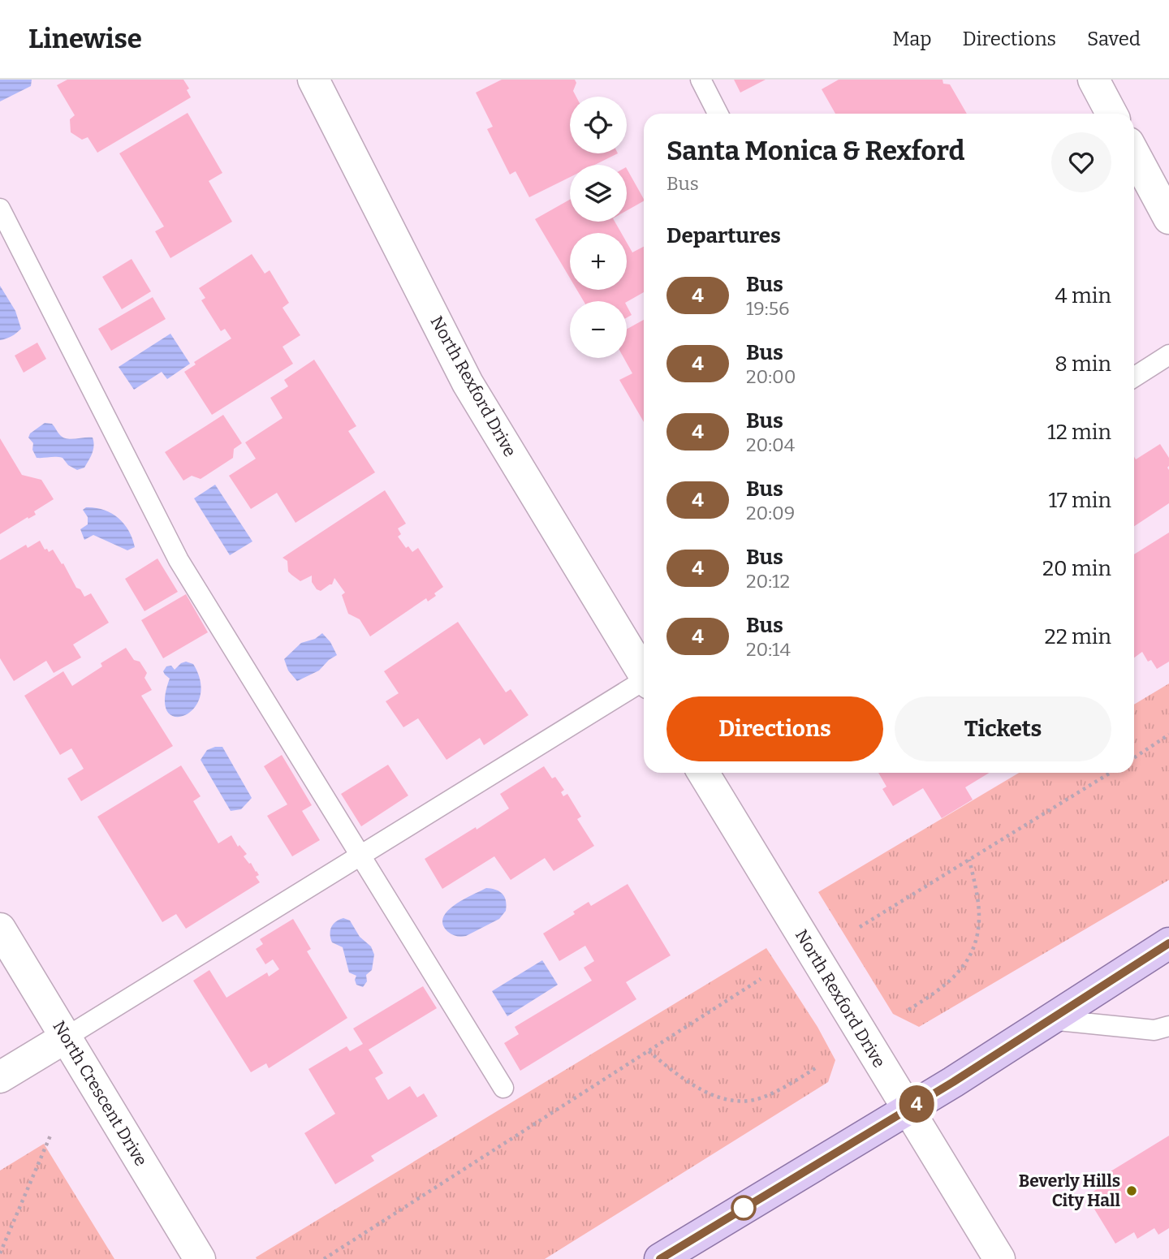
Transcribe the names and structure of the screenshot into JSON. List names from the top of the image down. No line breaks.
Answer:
{"streets":{"street":["North Rexford Drive","North Crescent Drive"]},"places":["Beverly Hills City Hall"],"lines":["bus line 4"],"page":{"header":"Linewise","nav":["Map","Directions","Saved"],"on_map":"4","map_buttons":["+","−"],"heading":[["Santa Monica & Rexford","Bus"],"Departures"],"list":[{"mark":"4","name":"Bus","note":"19:56","value":"4 min"},{"mark":"4","name":"Bus","note":"20:00","value":"8 min"},{"mark":"4","name":"Bus","note":"20:04","value":"12 min"},{"mark":"4","name":"Bus","note":"20:09","value":"17 min"},{"mark":"4","name":"Bus","note":"20:12","value":"20 min"},{"mark":"4","name":"Bus","note":"20:14","value":"22 min"}],"buttons":["Directions","Tickets"]}}
